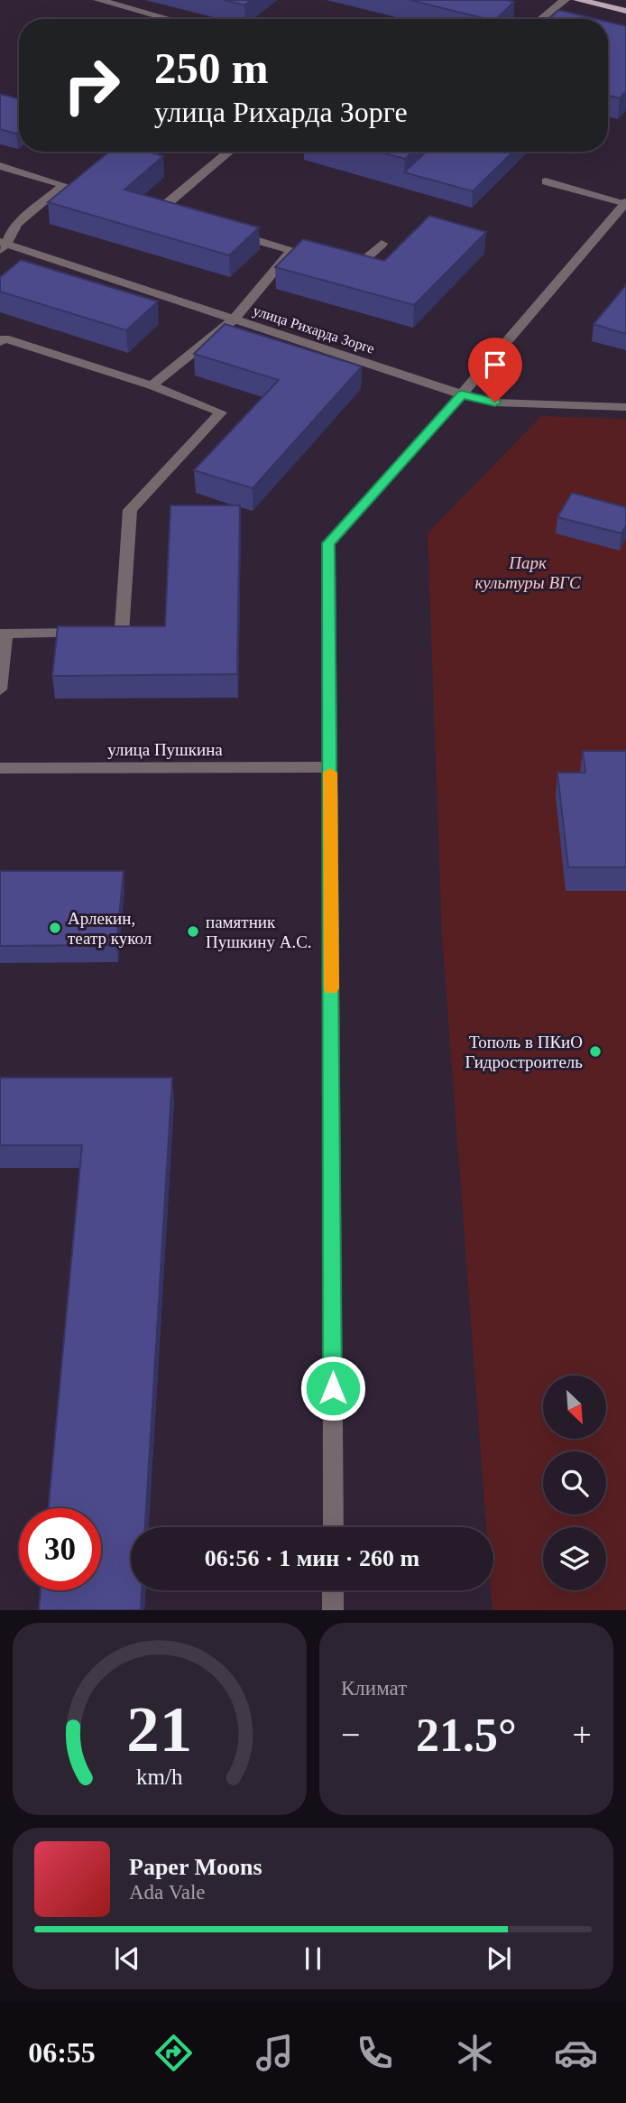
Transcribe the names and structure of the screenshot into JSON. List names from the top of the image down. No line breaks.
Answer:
{"streets":{"street":["улица Рихарда Зорге","улица Пушкина"]},"parks":["Парк культуры ВГС"],"places":["Арлекин, театр кукол","памятник Пушкину А.С.","Тополь в ПКиО Гидростроитель"],"north":"bottom right","page":{"turn":["250 m","улица Рихарда Зорге"],"limit":"30","trip":"06:56 · 1 мин · 260 m","tile":"Климат","heat":["−","21.5°","+"],"song":["Paper Moons","Ada Vale"],"tabs":"06:55","gauge":["21","km/h"]}}
